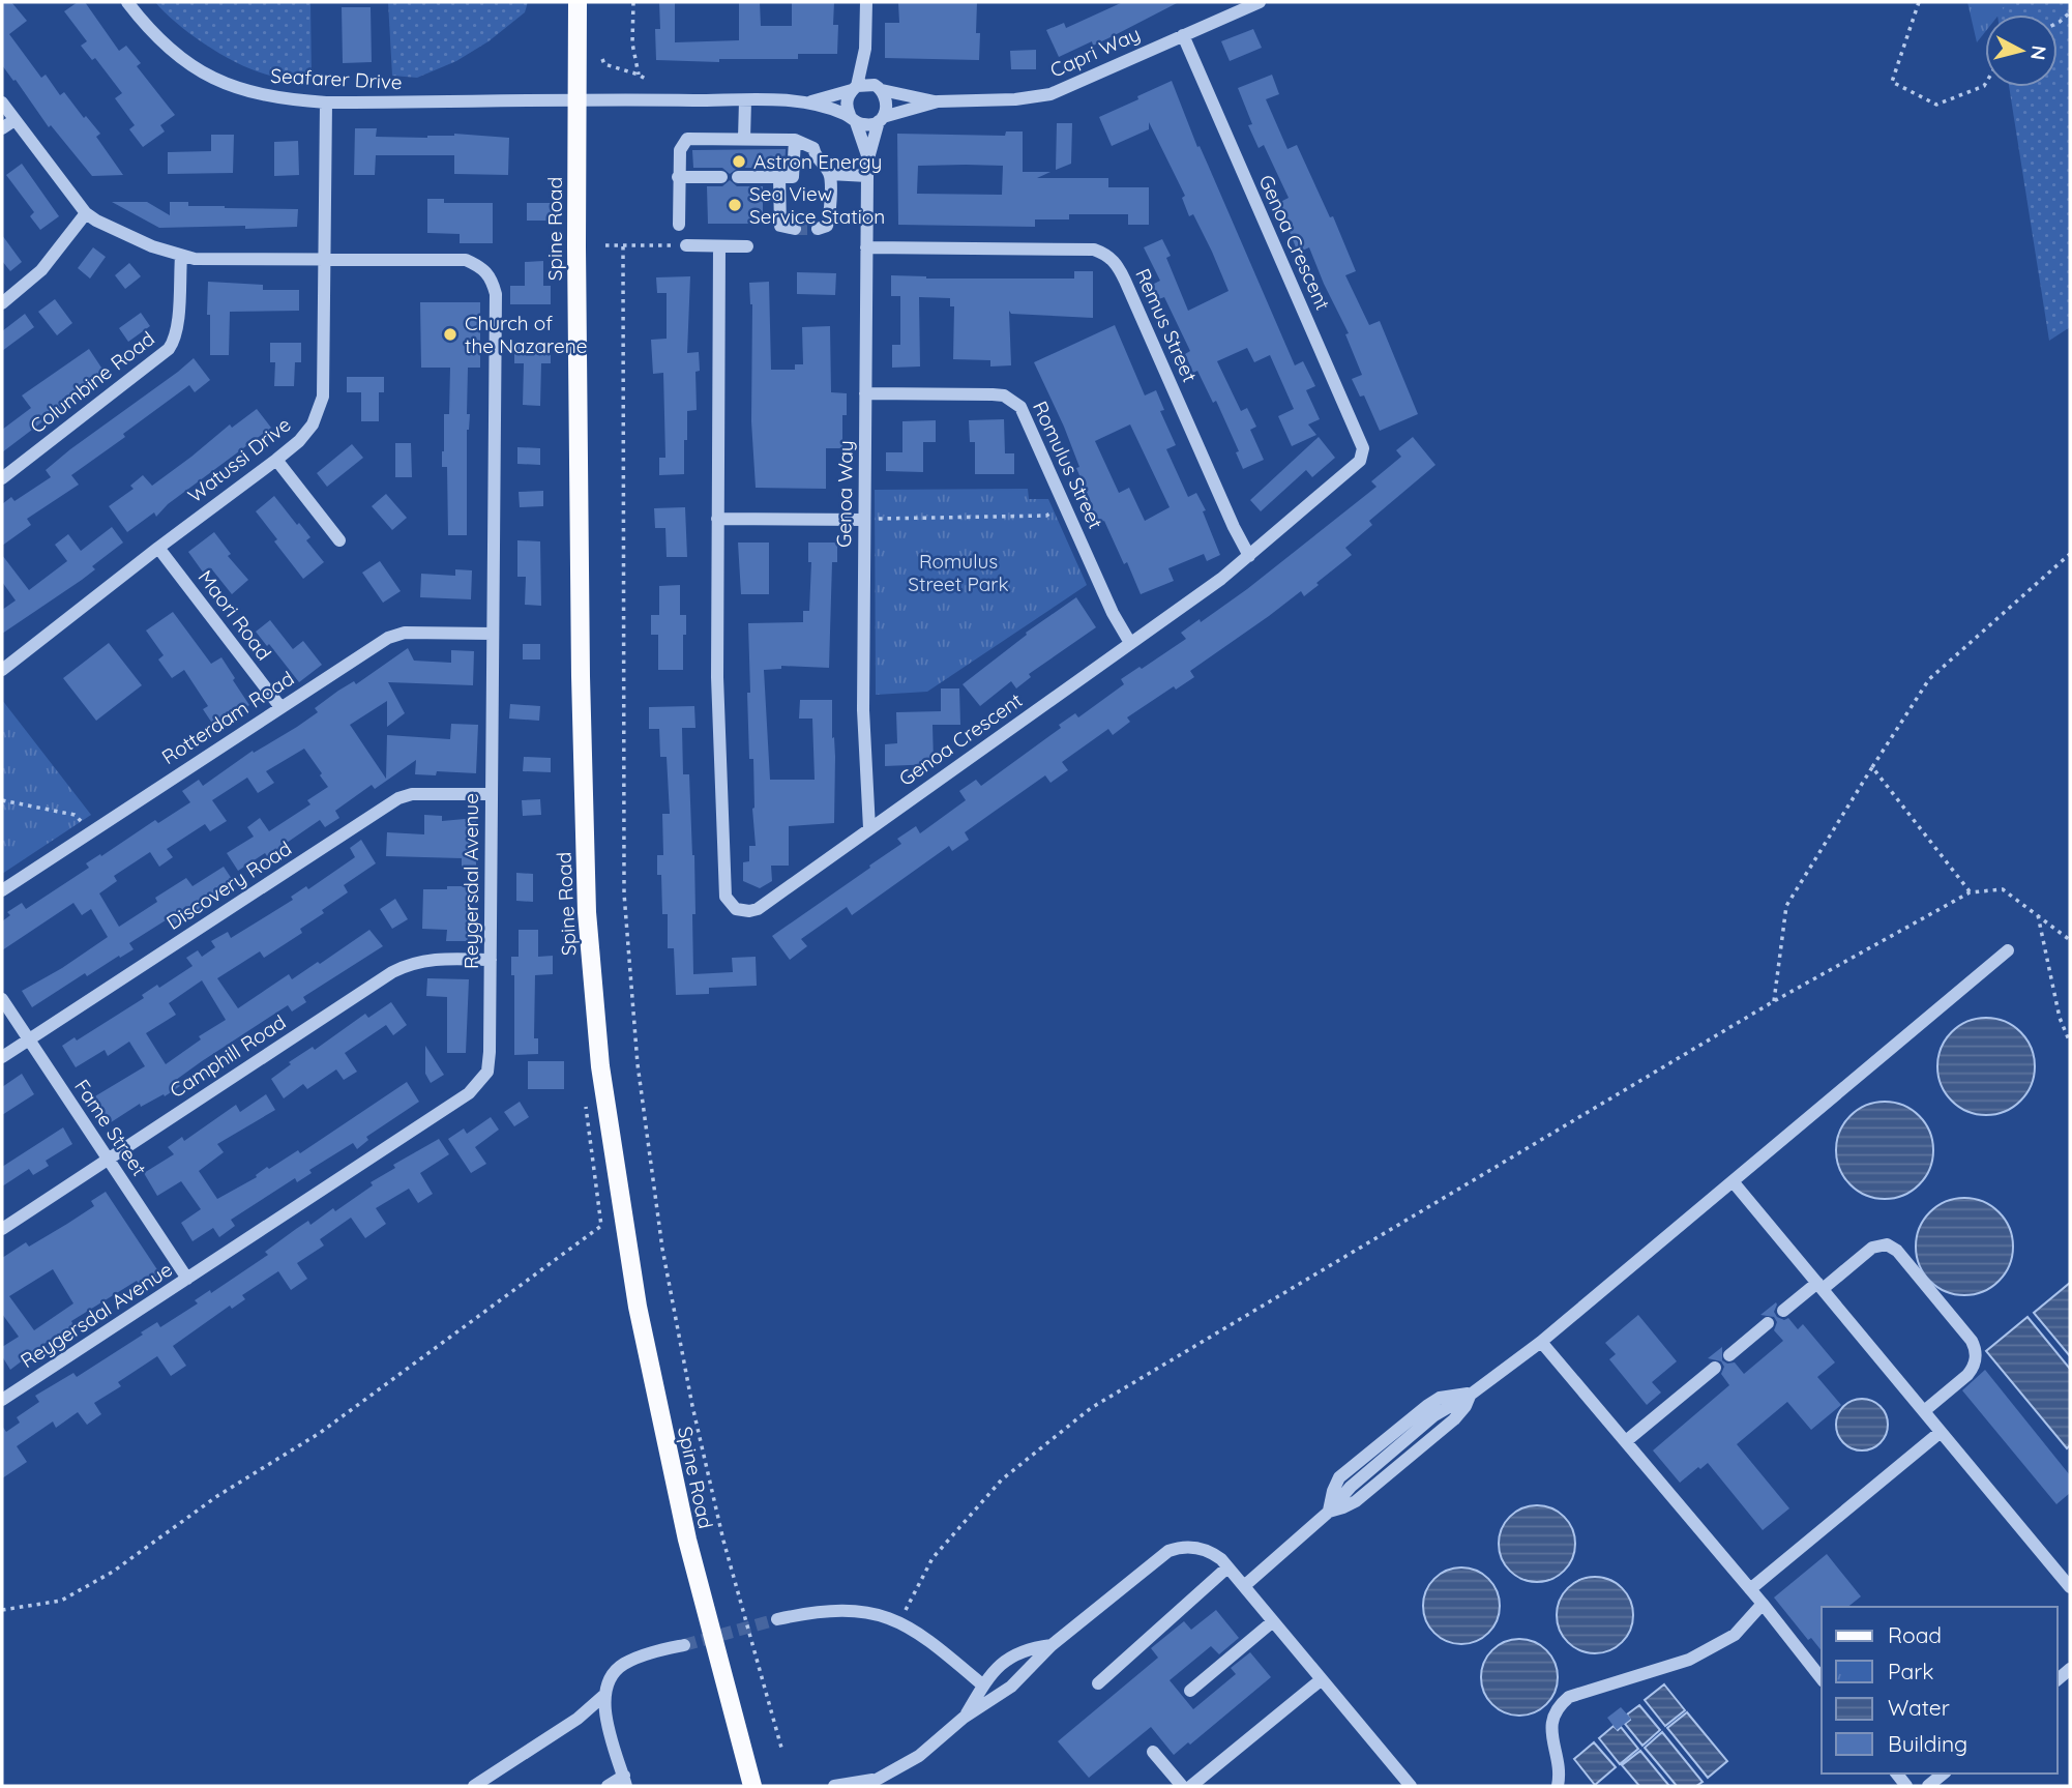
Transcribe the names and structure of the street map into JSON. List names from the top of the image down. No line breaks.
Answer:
{"streets":{"main road":["Spine Road"],"street":["Capri Way","Seafarer Drive","Genoa Crescent","Remus Street","Columbine Road","Watussi Drive","Romulus Street","Genoa Way","Maori Road","Rotterdam Road","Reygersdal Avenue","Discovery Road","Camphill Road","Fame Street"]},"crossings":[["Capri Way","Genoa Crescent"],["Capri Way","Genoa Way"],["Seafarer Drive","Spine Road"],["Seafarer Drive","Watussi Drive"],["Genoa Crescent","Remus Street"],["Genoa Crescent","Romulus Street"],["Genoa Crescent","Genoa Way"],["Remus Street","Genoa Way"],["Watussi Drive","Maori Road"],["Watussi Drive","Reygersdal Avenue"],["Romulus Street","Genoa Way"],["Maori Road","Rotterdam Road"],["Rotterdam Road","Reygersdal Avenue"],["Reygersdal Avenue","Discovery Road"],["Reygersdal Avenue","Camphill Road"],["Reygersdal Avenue","Fame Street"],["Discovery Road","Fame Street"],["Camphill Road","Fame Street"]],"parks":["Romulus Street Park"],"places":["Astron Energy","Sea View Service Station","Church of the Nazarene"],"legend":["Road","Park","Water","Building"],"north":"right"}
